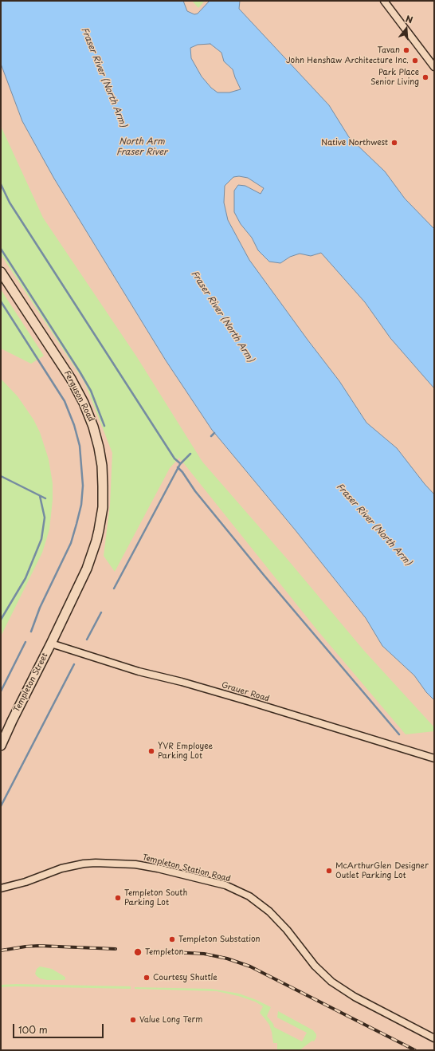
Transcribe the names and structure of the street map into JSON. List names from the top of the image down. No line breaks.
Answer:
{"streets":{"street":["Ferguson Road","Templeton Street","Grauer Road","Templeton Station Road"]},"crossings":[["Ferguson Road","Templeton Street"],["Ferguson Road","Grauer Road"],["Templeton Street","Grauer Road"]],"water":["Fraser River (North Arm)","North Arm Fraser River"],"places":["Tavan","John Henshaw Architecture Inc.","Park Place Senior Living","Native Northwest","YVR Employee Parking Lot","McArthurGlen Designer Outlet Parking Lot","Templeton South Parking Lot","Templeton Substation","Templeton","Courtesy Shuttle","Value Long Term"],"scale_bar":"100 m","north":"top"}
